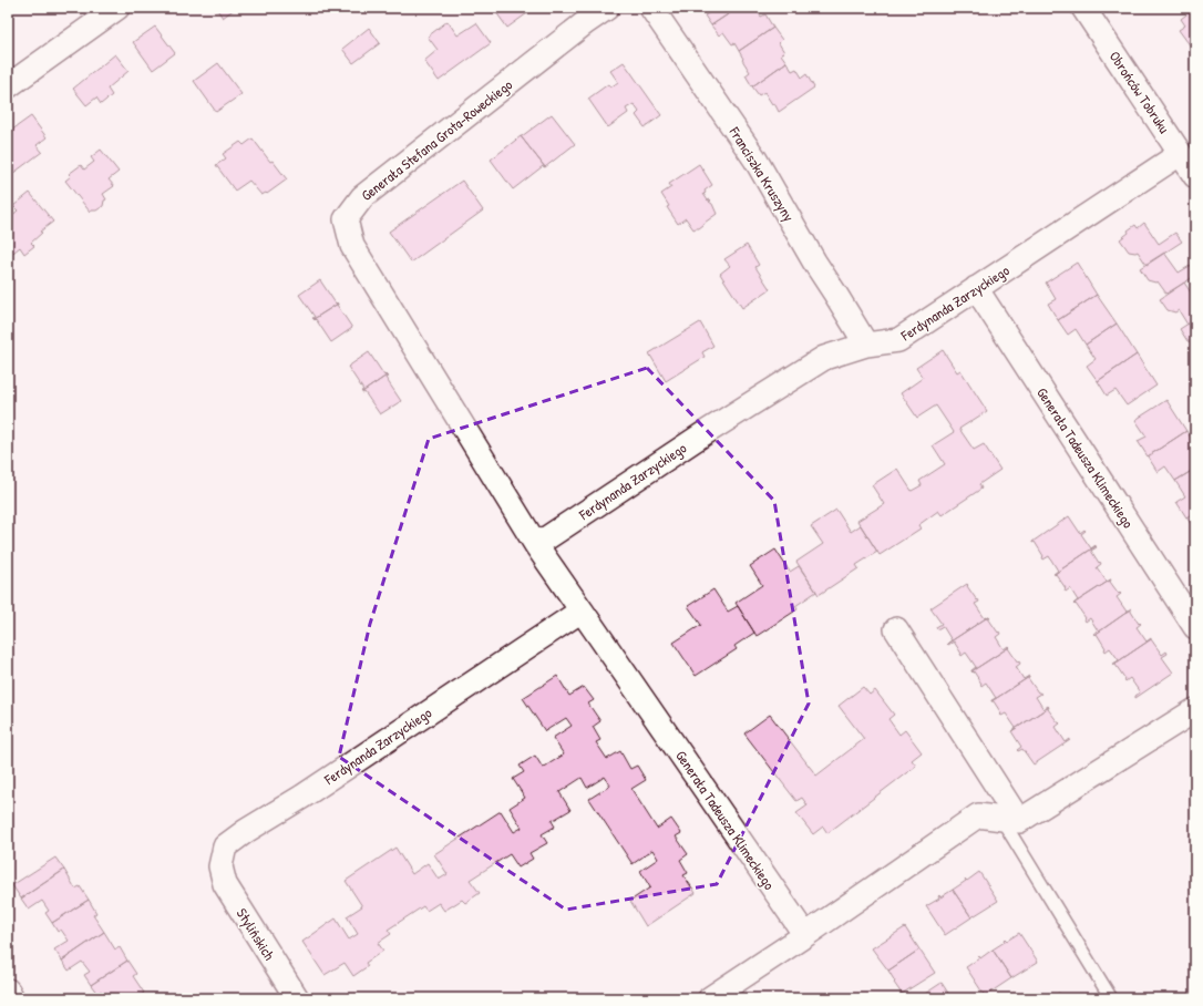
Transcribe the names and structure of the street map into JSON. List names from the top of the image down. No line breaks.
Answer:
{"streets":{"street":["Obrońców Tobruku","Generała Stefana Grota-Roweckiego","Franciszka Kruszyny","Ferdynanda Zarzyckiego","Generała Tadeusza Klimeckiego","Stylińskich"]},"crossings":[["Obrońców Tobruku","Ferdynanda Zarzyckiego"],["Generała Stefana Grota-Roweckiego","Ferdynanda Zarzyckiego"],["Franciszka Kruszyny","Ferdynanda Zarzyckiego"],["Ferdynanda Zarzyckiego","Generała Tadeusza Klimeckiego"],["Ferdynanda Zarzyckiego","Stylińskich"]]}
